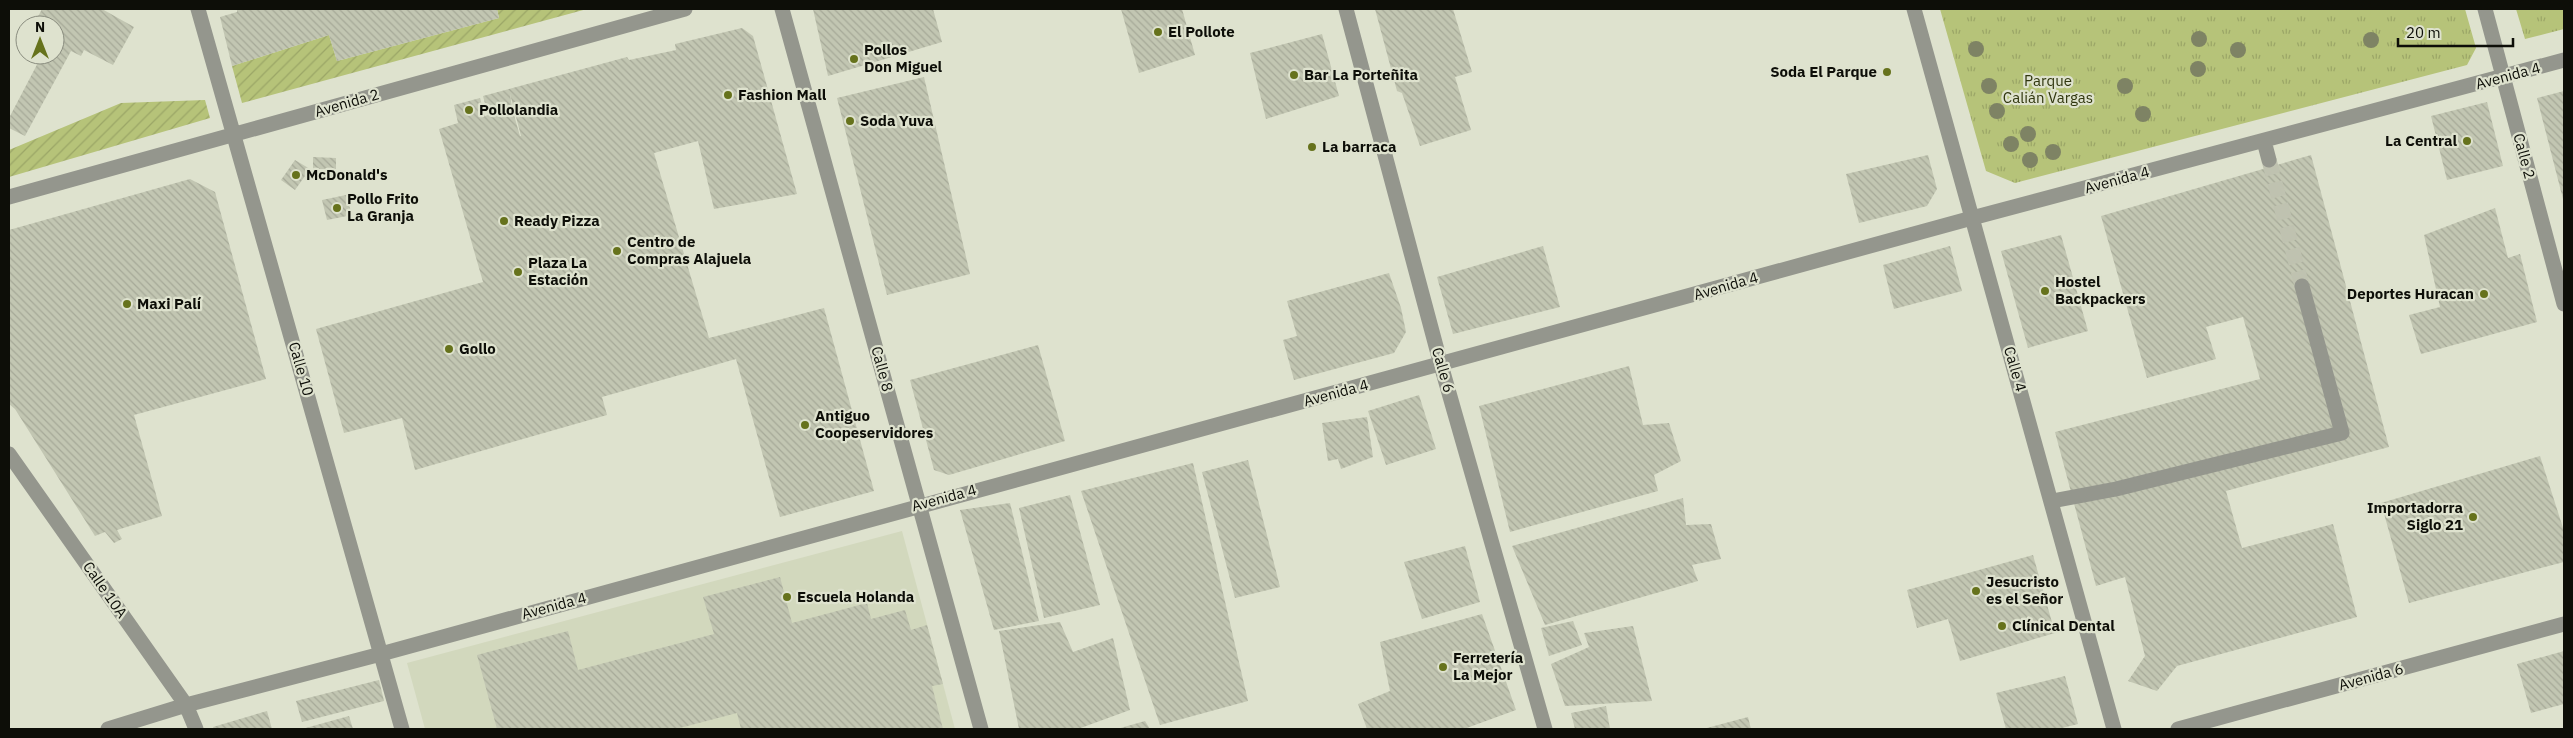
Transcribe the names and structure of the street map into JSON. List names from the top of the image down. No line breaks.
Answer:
{"streets":{"street":["Avenida 4","Avenida 2","Calle 2","Calle 10","Calle 8","Calle 4","Calle 6","Calle 10A","Avenida 6"]},"crossings":[["Avenida 4","Calle 2"],["Avenida 4","Calle 10"],["Avenida 4","Calle 8"],["Avenida 4","Calle 4"],["Avenida 4","Calle 6"],["Avenida 4","Calle 10A"],["Avenida 2","Calle 10"]],"parks":["Parque Calián Vargas"],"places":["El Pollote","Pollos Don Miguel","Soda El Parque","Bar La Porteñita","Fashion Mall","Pollolandia","Soda Yuva","La Central","La barraca","McDonald's","Pollo Frito La Granja","Ready Pizza","Centro de Compras Alajuela","Plaza La Estación","Hostel Backpackers","Deportes Huracan","Maxi Palí","Gollo","Antiguo Coopeservidores","Importadorra Siglo 21","Jesucristo es el Señor","Escuela Holanda","Clínical Dental","Ferretería La Mejor"],"scale_bar":"20 m","north":"top"}
